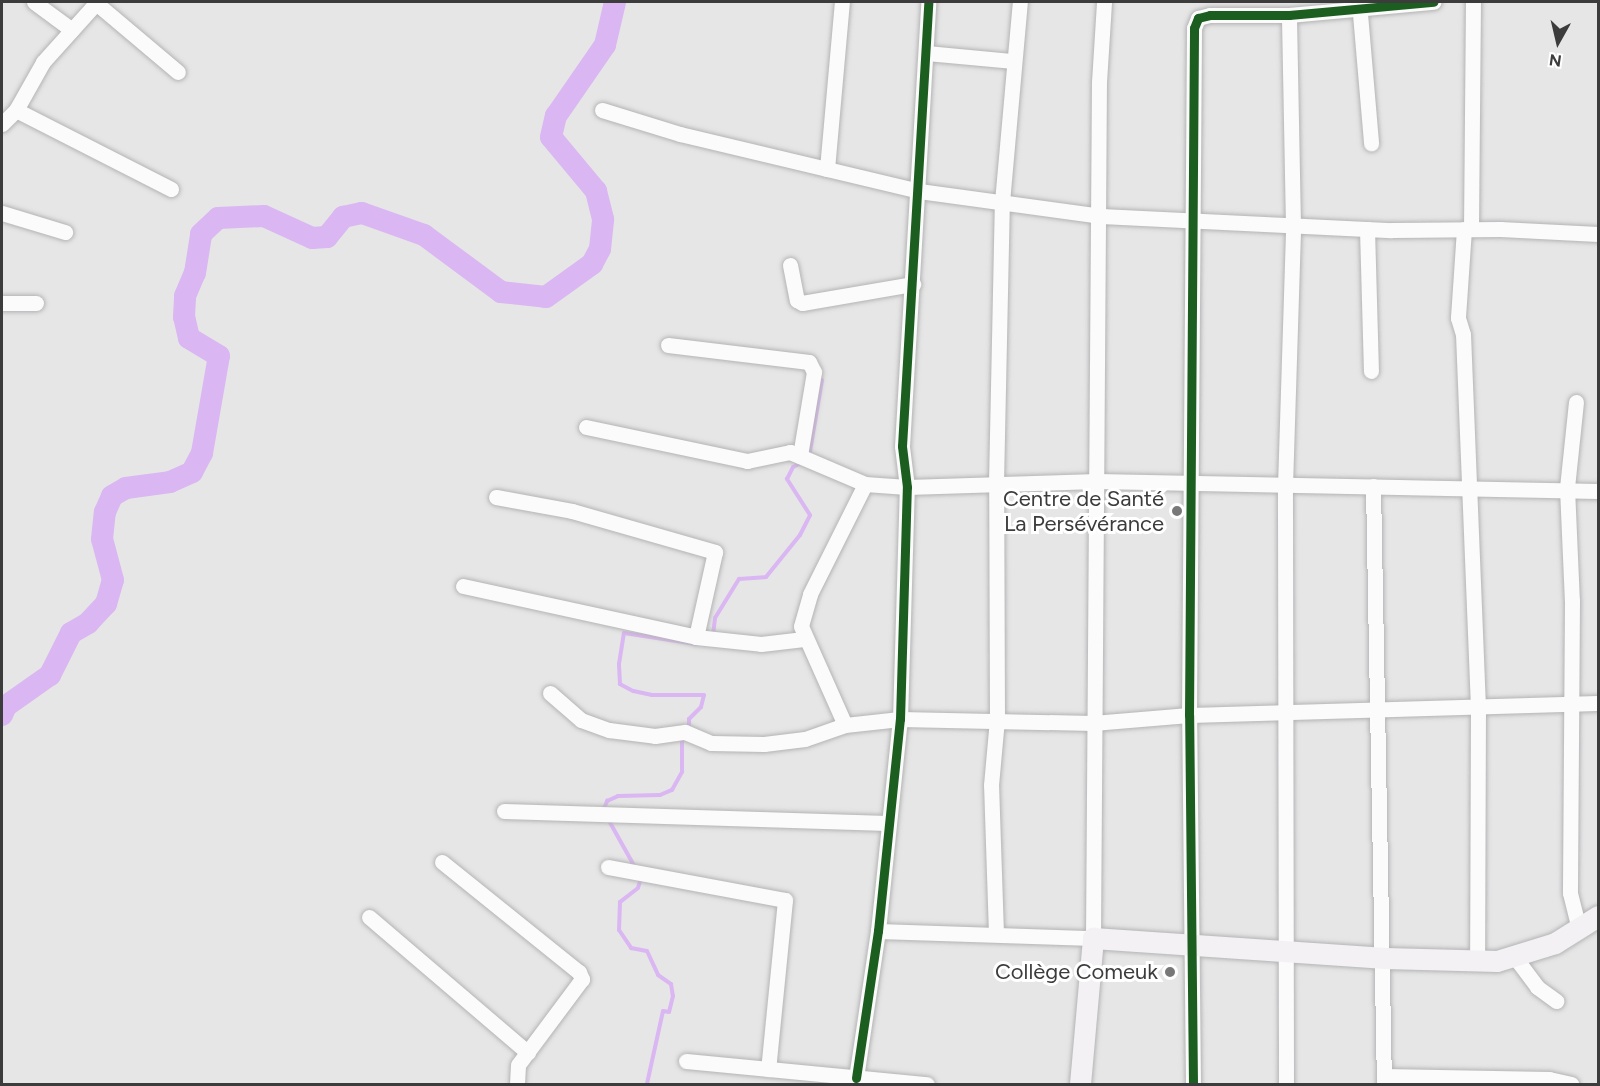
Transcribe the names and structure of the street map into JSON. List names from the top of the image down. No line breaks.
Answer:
{"places":["Centre de Santé La Persévérance","Collège Comeuk"],"north":"bottom"}
